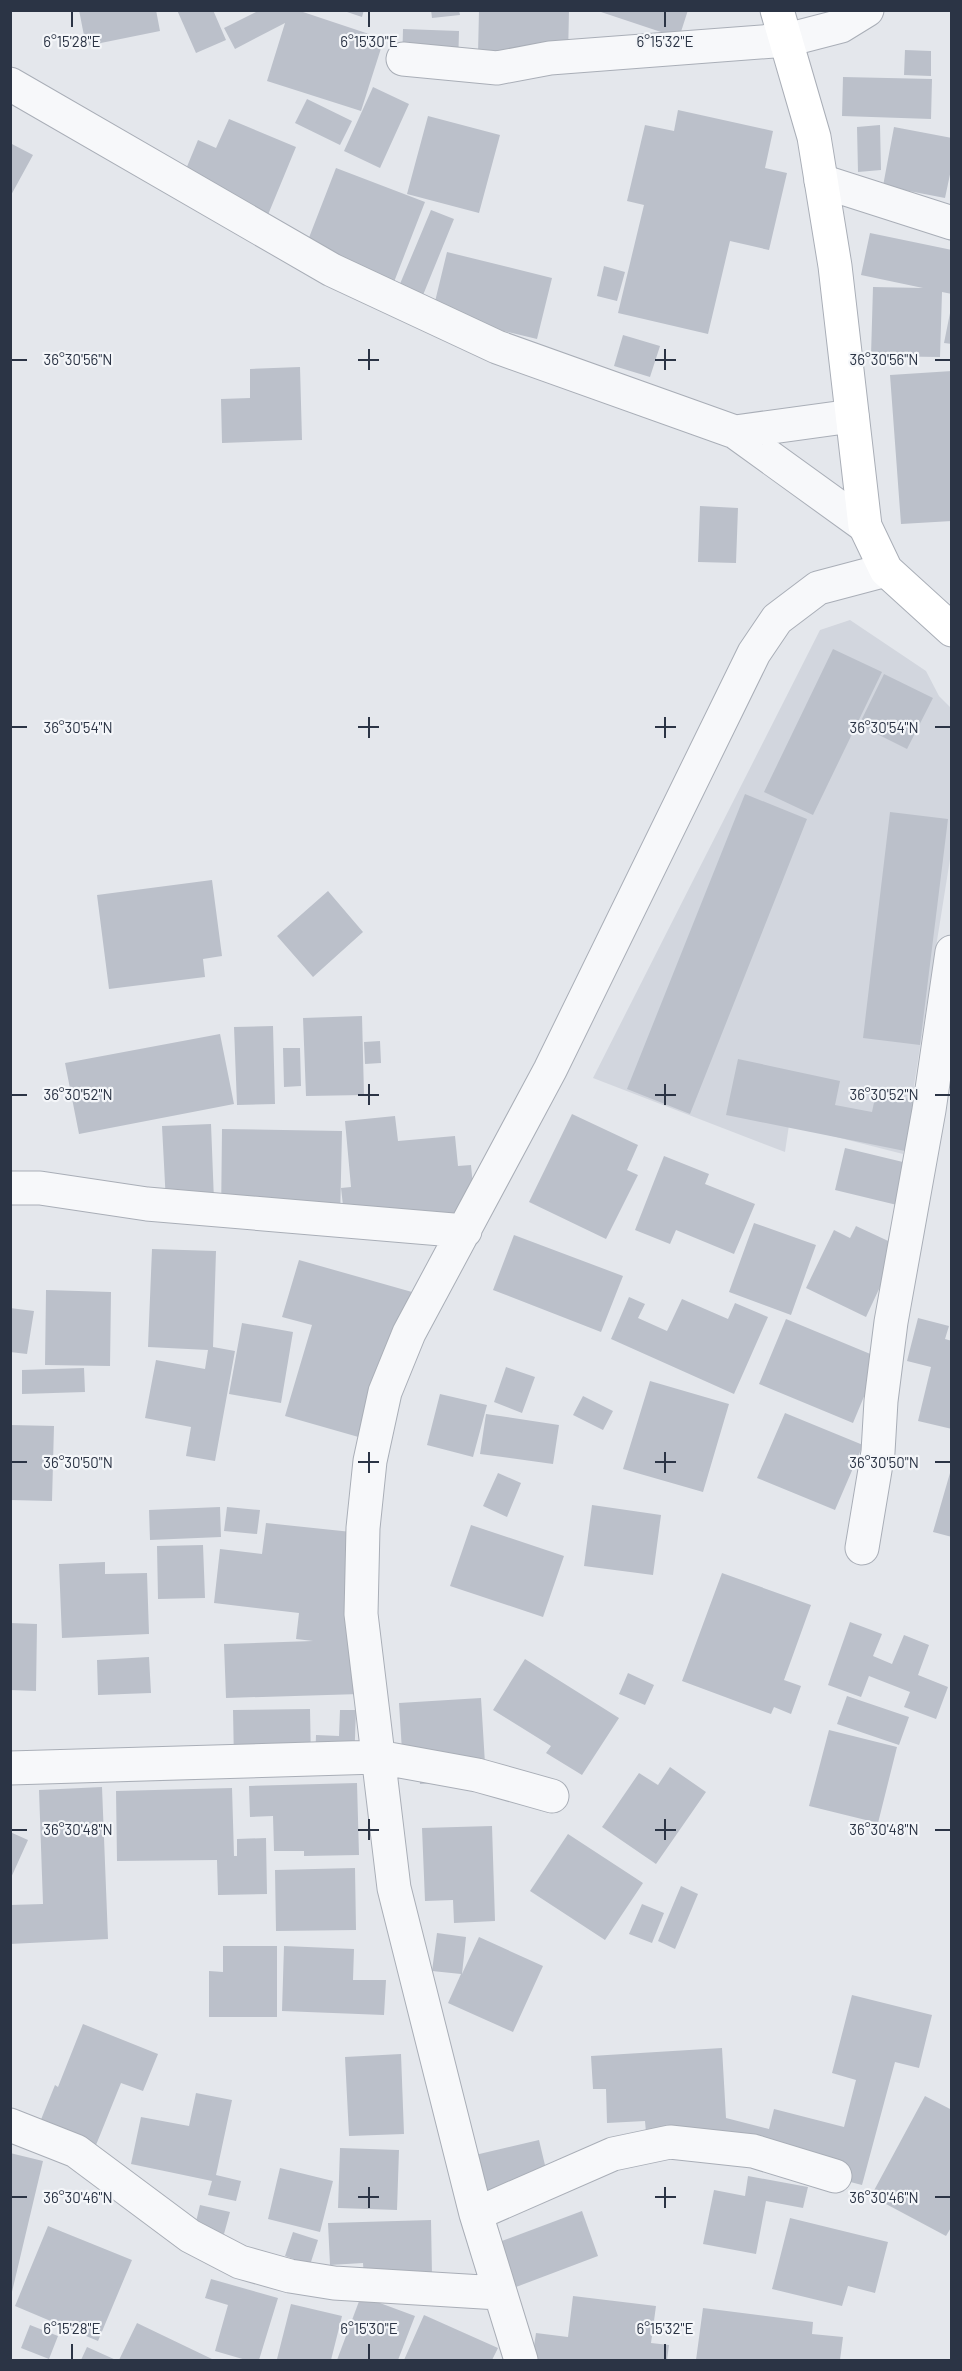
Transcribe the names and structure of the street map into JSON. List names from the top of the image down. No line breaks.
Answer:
{"coordinates":["6°15'28\"E","6°15'30\"E","6°15'32\"E","36°30'56\"N","36°30'54\"N","36°30'52\"N","36°30'50\"N","36°30'48\"N","36°30'46\"N"]}
